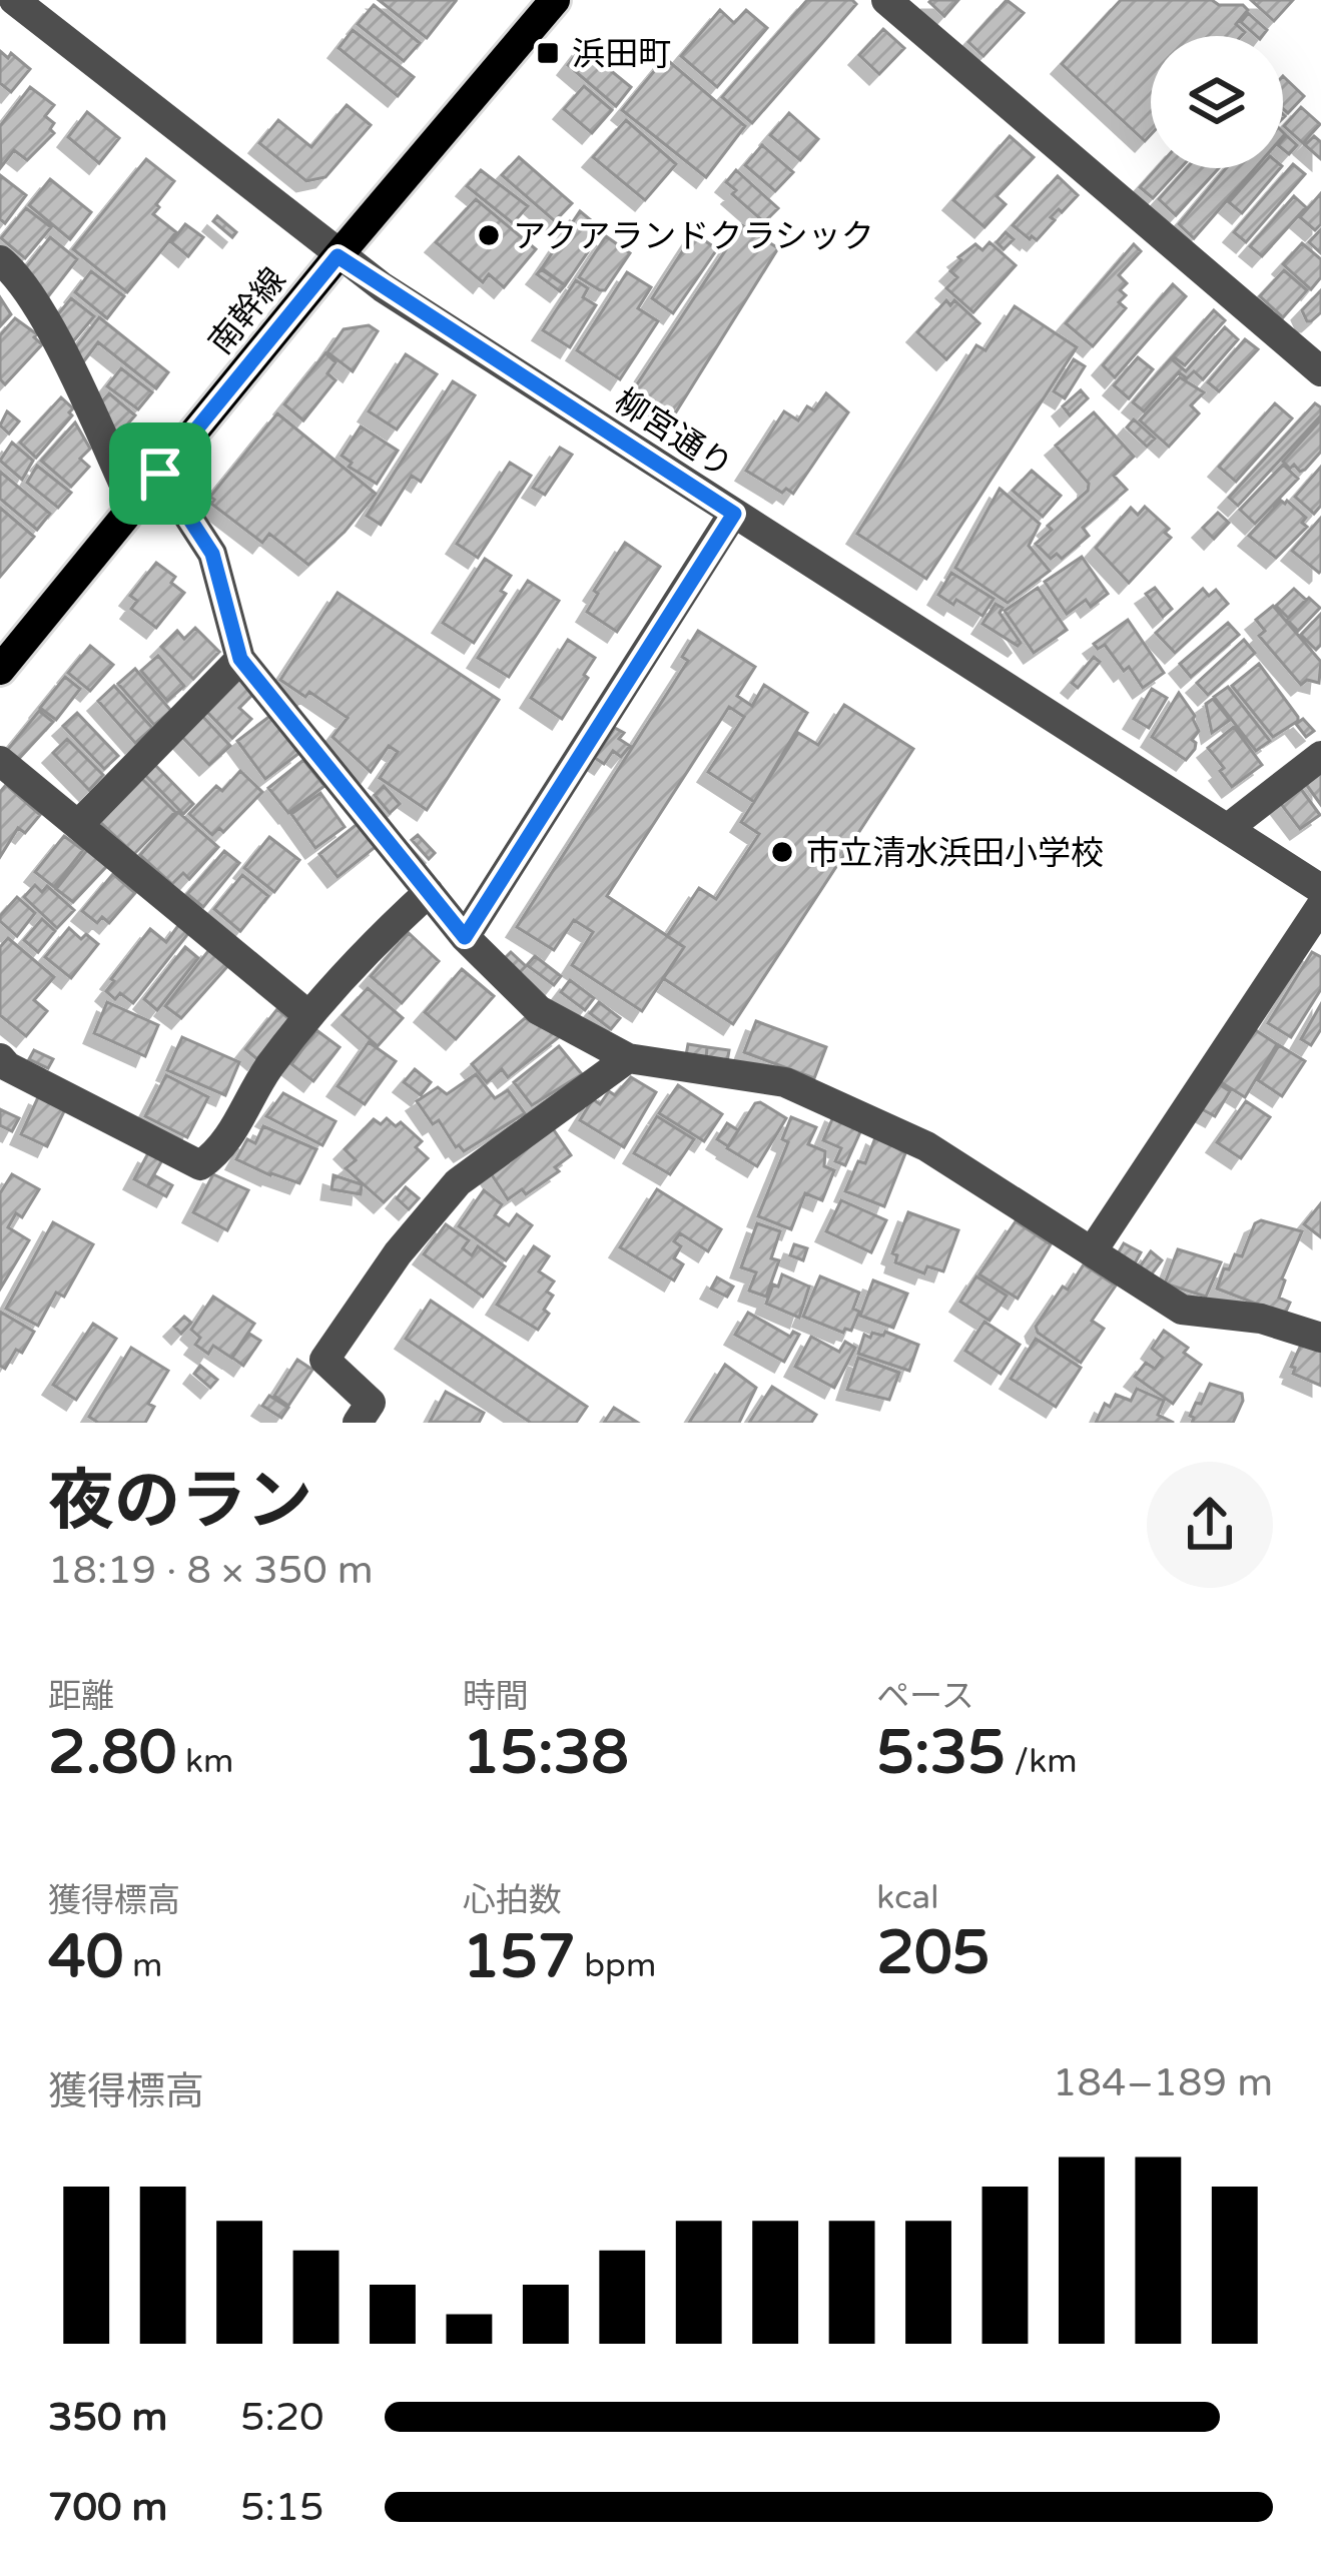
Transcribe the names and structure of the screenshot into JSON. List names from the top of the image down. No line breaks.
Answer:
{"streets":{"main road":["南幹線"],"street":["柳宮通り"]},"crossings":[["南幹線","柳宮通り"]],"places":{"transit":["浜田町"],"other":["アクアランドクラシック","市立清水浜田小学校"]},"page":{"heading":["夜のラン","18:19 · 8 × 350 m"],"stats":[["距離","2.80 km"],["時間","15:38"],["ペース","5:35 /km"],["獲得標高","40 m"],["心拍数","157 bpm"],["kcal","205"]],"chart":["獲得標高","184–189 m"],"list":[{"name":"350 m","note":"5:20"},{"name":"700 m","note":"5:15"}]}}
